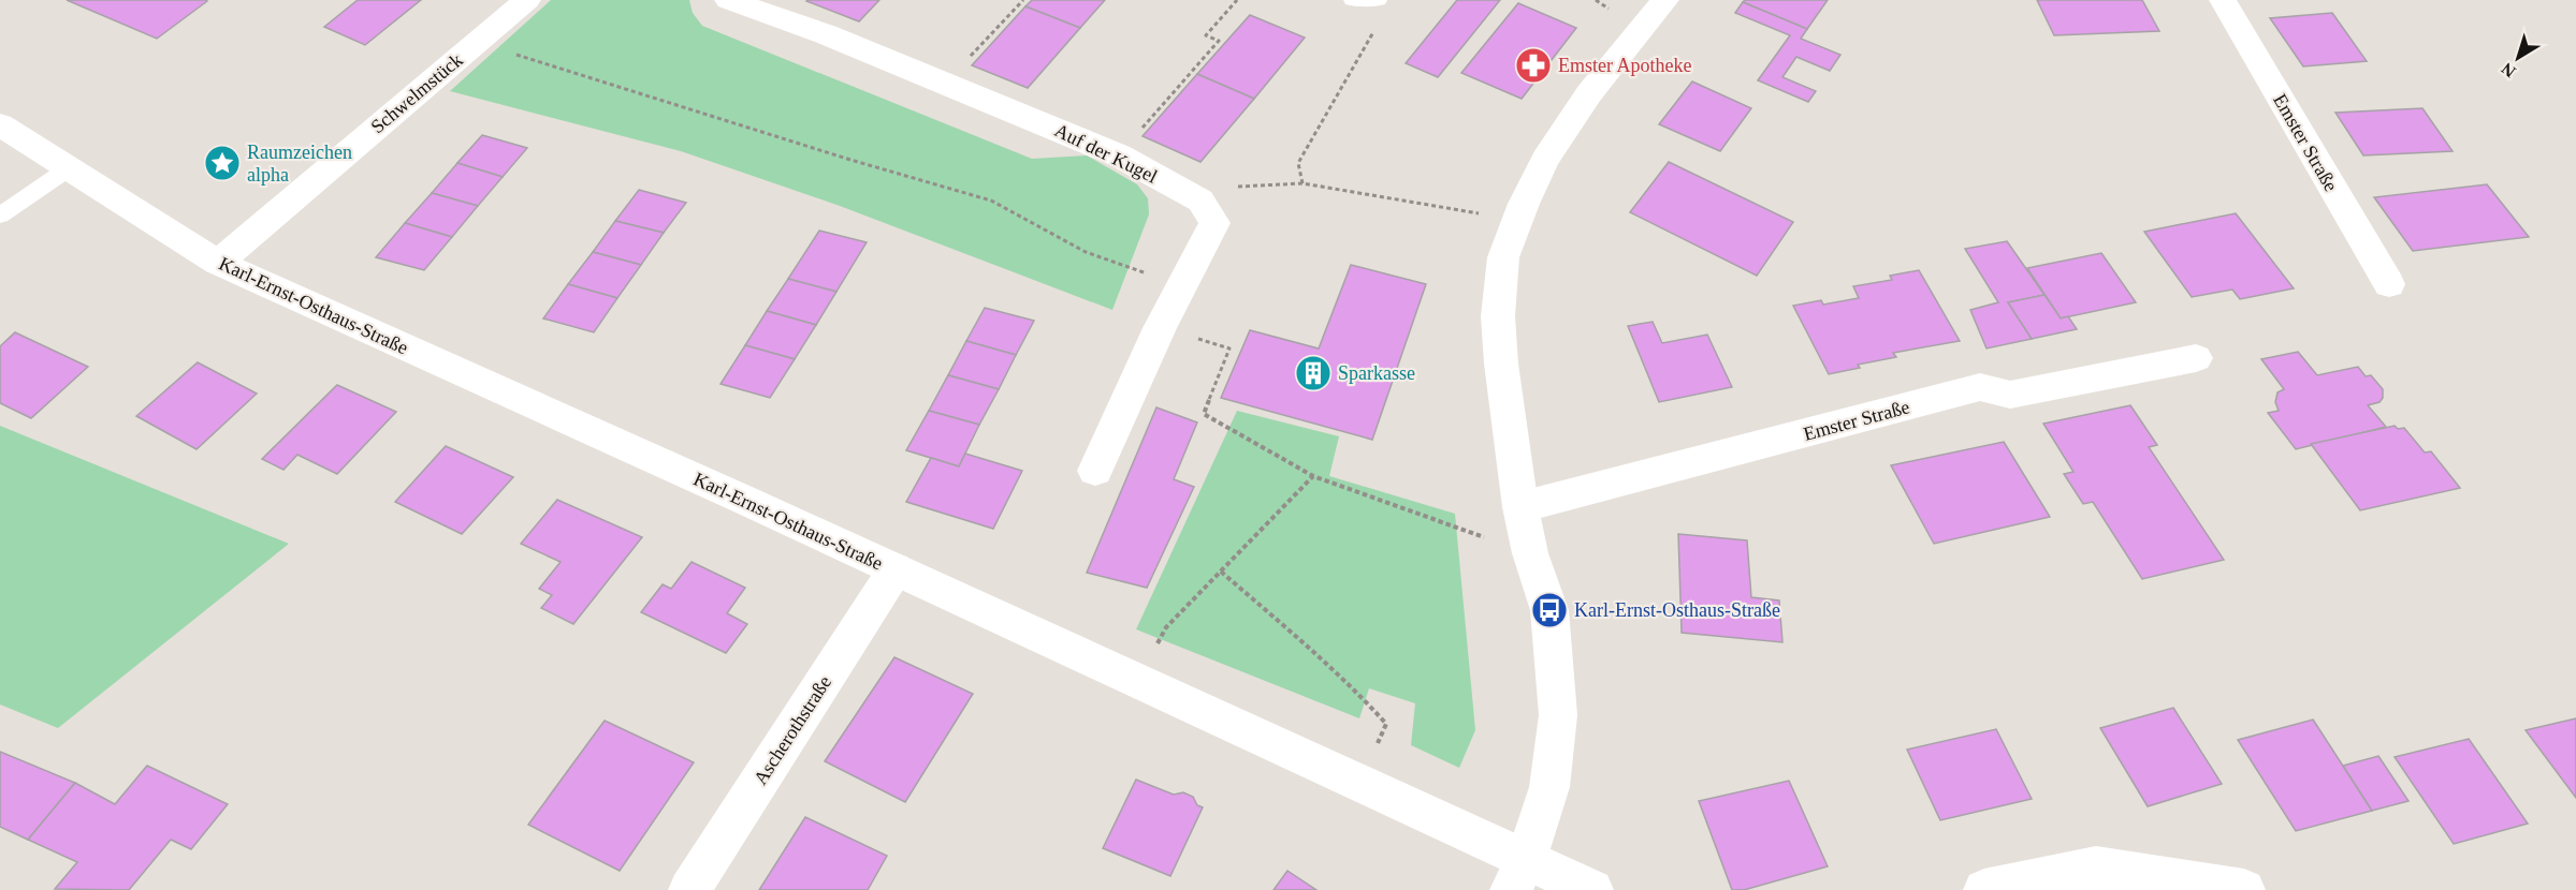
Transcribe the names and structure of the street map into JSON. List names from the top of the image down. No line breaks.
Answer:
{"streets":{"street":["Schwelmstück","Emster Straße","Auf der Kugel","Karl-Ernst-Osthaus-Straße","Ascherothstraße"]},"crossings":[["Schwelmstück","Karl-Ernst-Osthaus-Straße"],["Karl-Ernst-Osthaus-Straße","Ascherothstraße"]],"places":{"pharmacy":["Emster Apotheke"],"place":["Raumzeichen alpha"],"building":["Sparkasse"],"bus stop":["Karl-Ernst-Osthaus-Straße"]},"north":"bottom left"}
